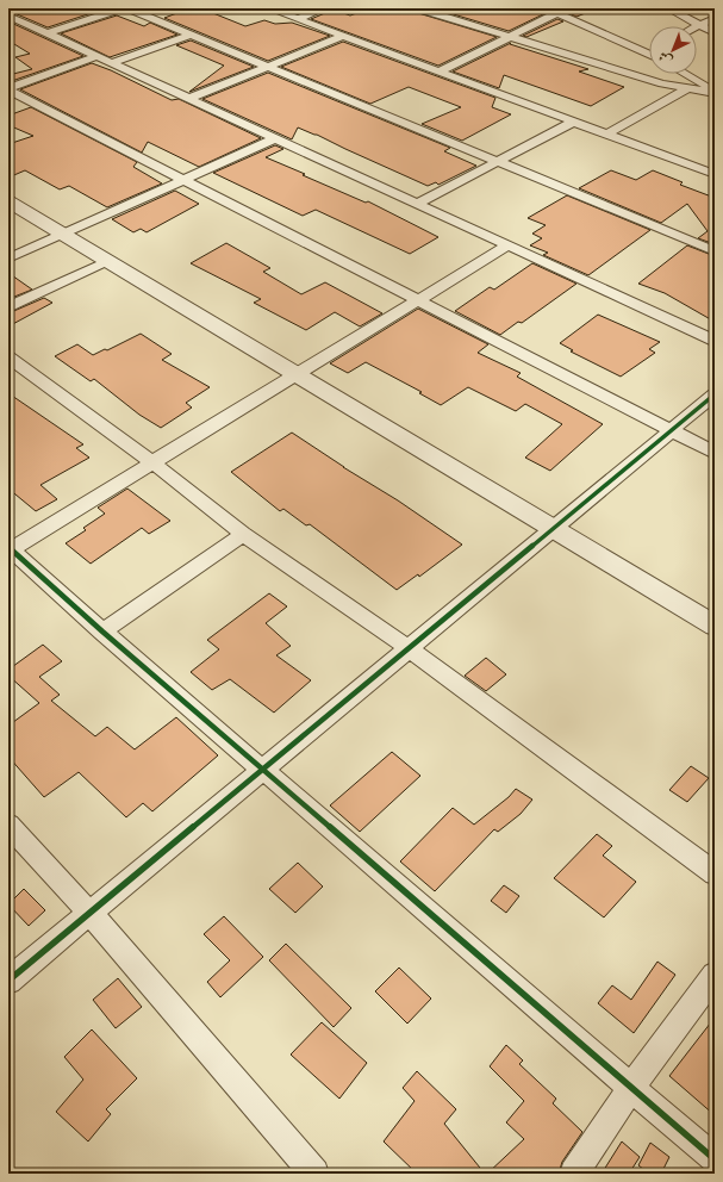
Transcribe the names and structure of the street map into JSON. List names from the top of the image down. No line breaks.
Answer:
{"north":"bottom left"}
